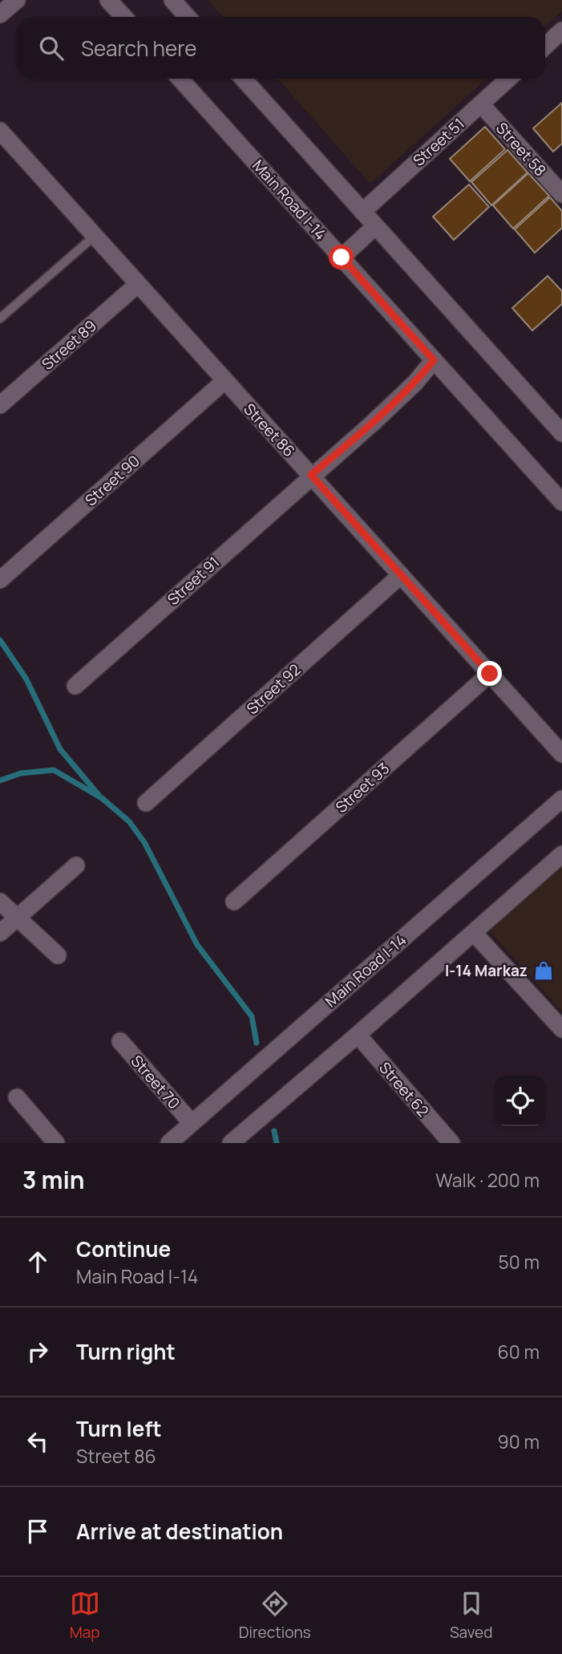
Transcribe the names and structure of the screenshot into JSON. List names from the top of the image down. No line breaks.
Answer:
{"streets":{"street":["Street 51","Street 58","Main Road I-14","Street 89","Street 86","Street 90","Street 91","Street 92","Street 93","Street 70","Street 62"]},"crossings":[["Street 51","Street 58"],["Main Road I-14","Street 91"],["Main Road I-14","Street 70"],["Street 89","Street 86"],["Street 86","Street 90"],["Street 86","Street 91"],["Street 86","Street 92"],["Street 86","Street 93"]],"places":{"shop":["I-14 Markaz"]},"page":{"search":"Search here","heading":["3 min","Walk · 200 m"],"list":[["Continue","Main Road I-14","50 m"],["Turn right","60 m"],["Turn left","Street 86","90 m"],"Arrive at destination"],"nav":["Map","Directions","Saved"]}}
